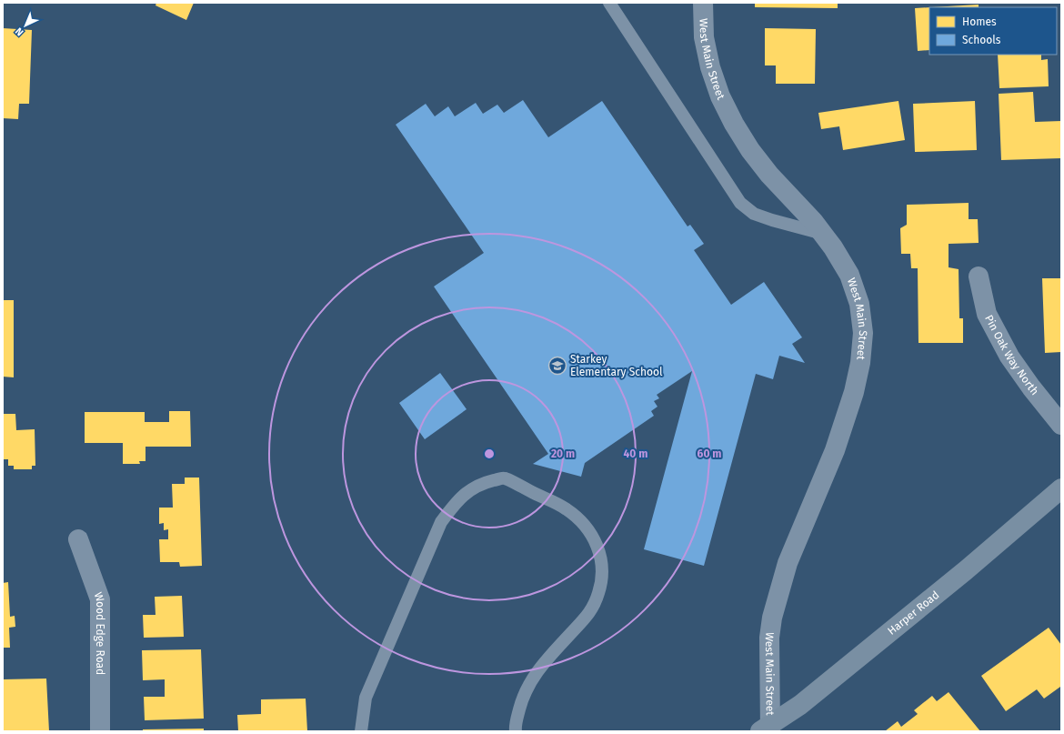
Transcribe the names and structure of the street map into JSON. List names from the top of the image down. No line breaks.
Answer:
{"streets":{"main road":["Harper Road"],"street":["West Main Street","Pin Oak Way North","Wood Edge Road"]},"crossings":[["West Main Street","Harper Road"]],"places":{"school or university":["Starkey Elementary School"]},"legend":["Homes","Schools"],"north":"bottom left","rings":["20 m","40 m","60 m"]}
